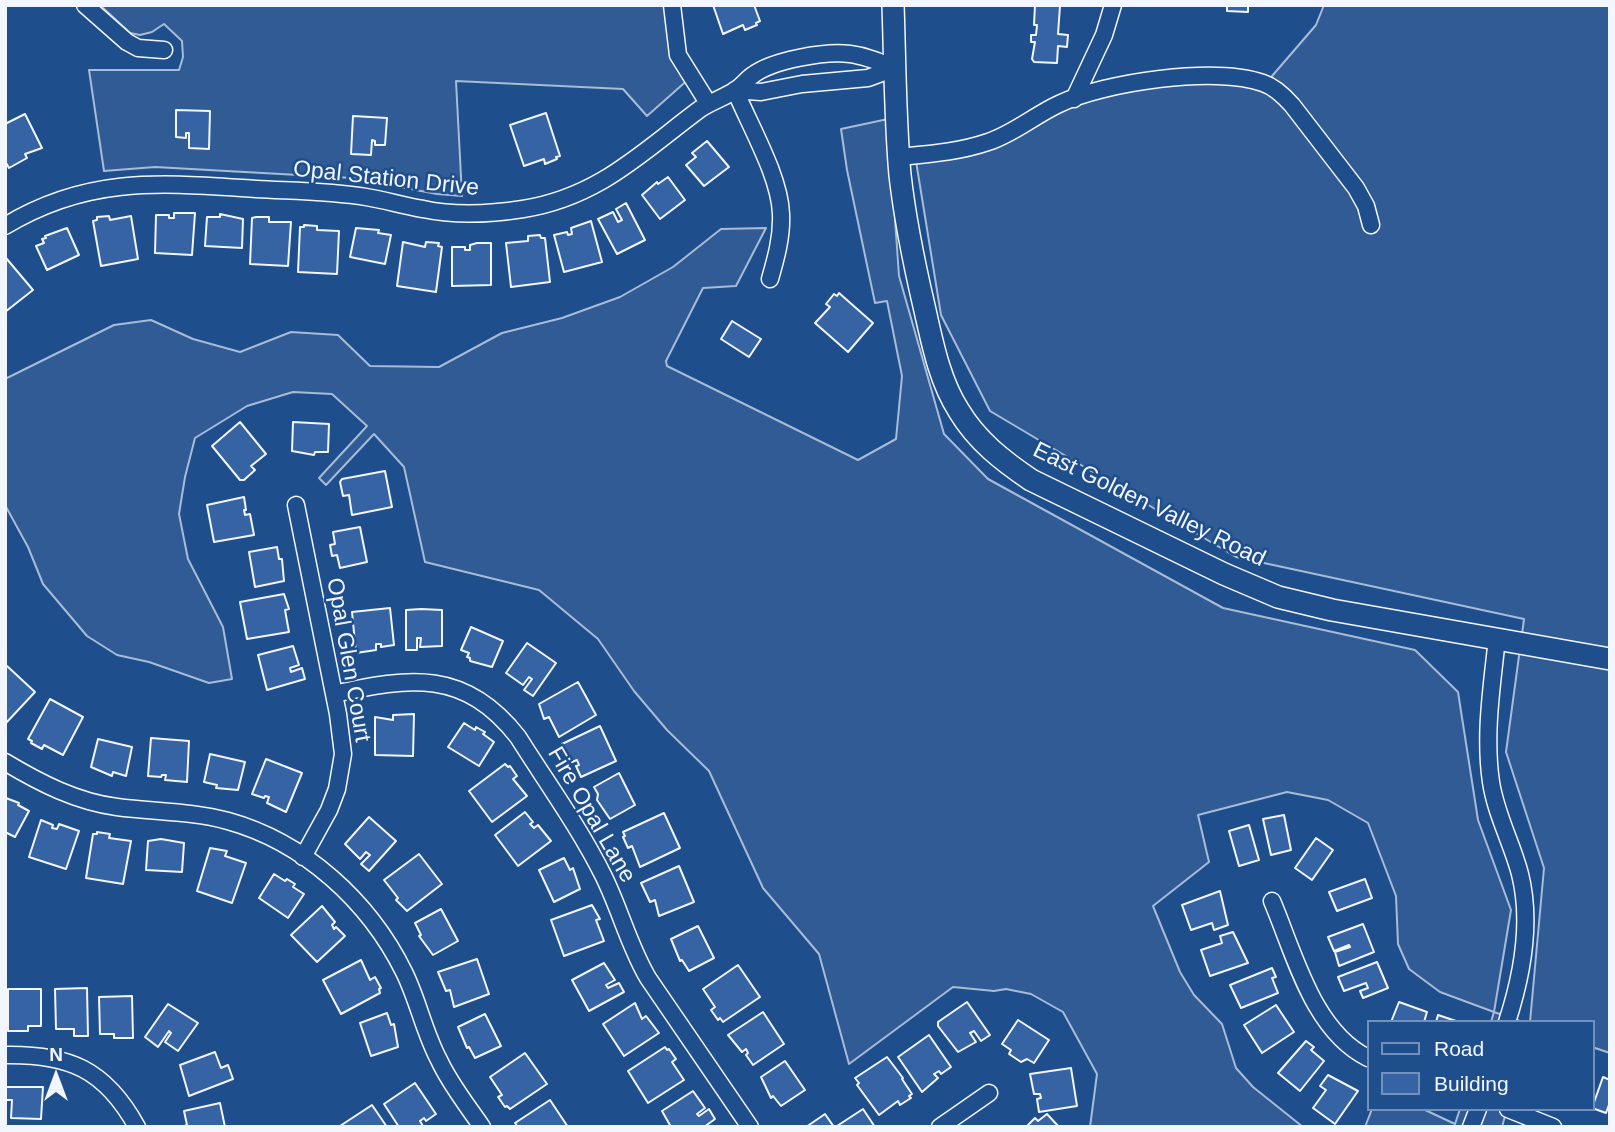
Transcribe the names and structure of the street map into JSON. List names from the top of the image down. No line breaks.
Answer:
{"streets":{"main road":["East Golden Valley Road"],"street":["Opal Station Drive","Opal Glen Court","Fire Opal Lane"]},"crossings":[["Opal Station Drive","East Golden Valley Road"],["Opal Glen Court","Fire Opal Lane"]],"legend":["Road","Building"],"north":"top"}
